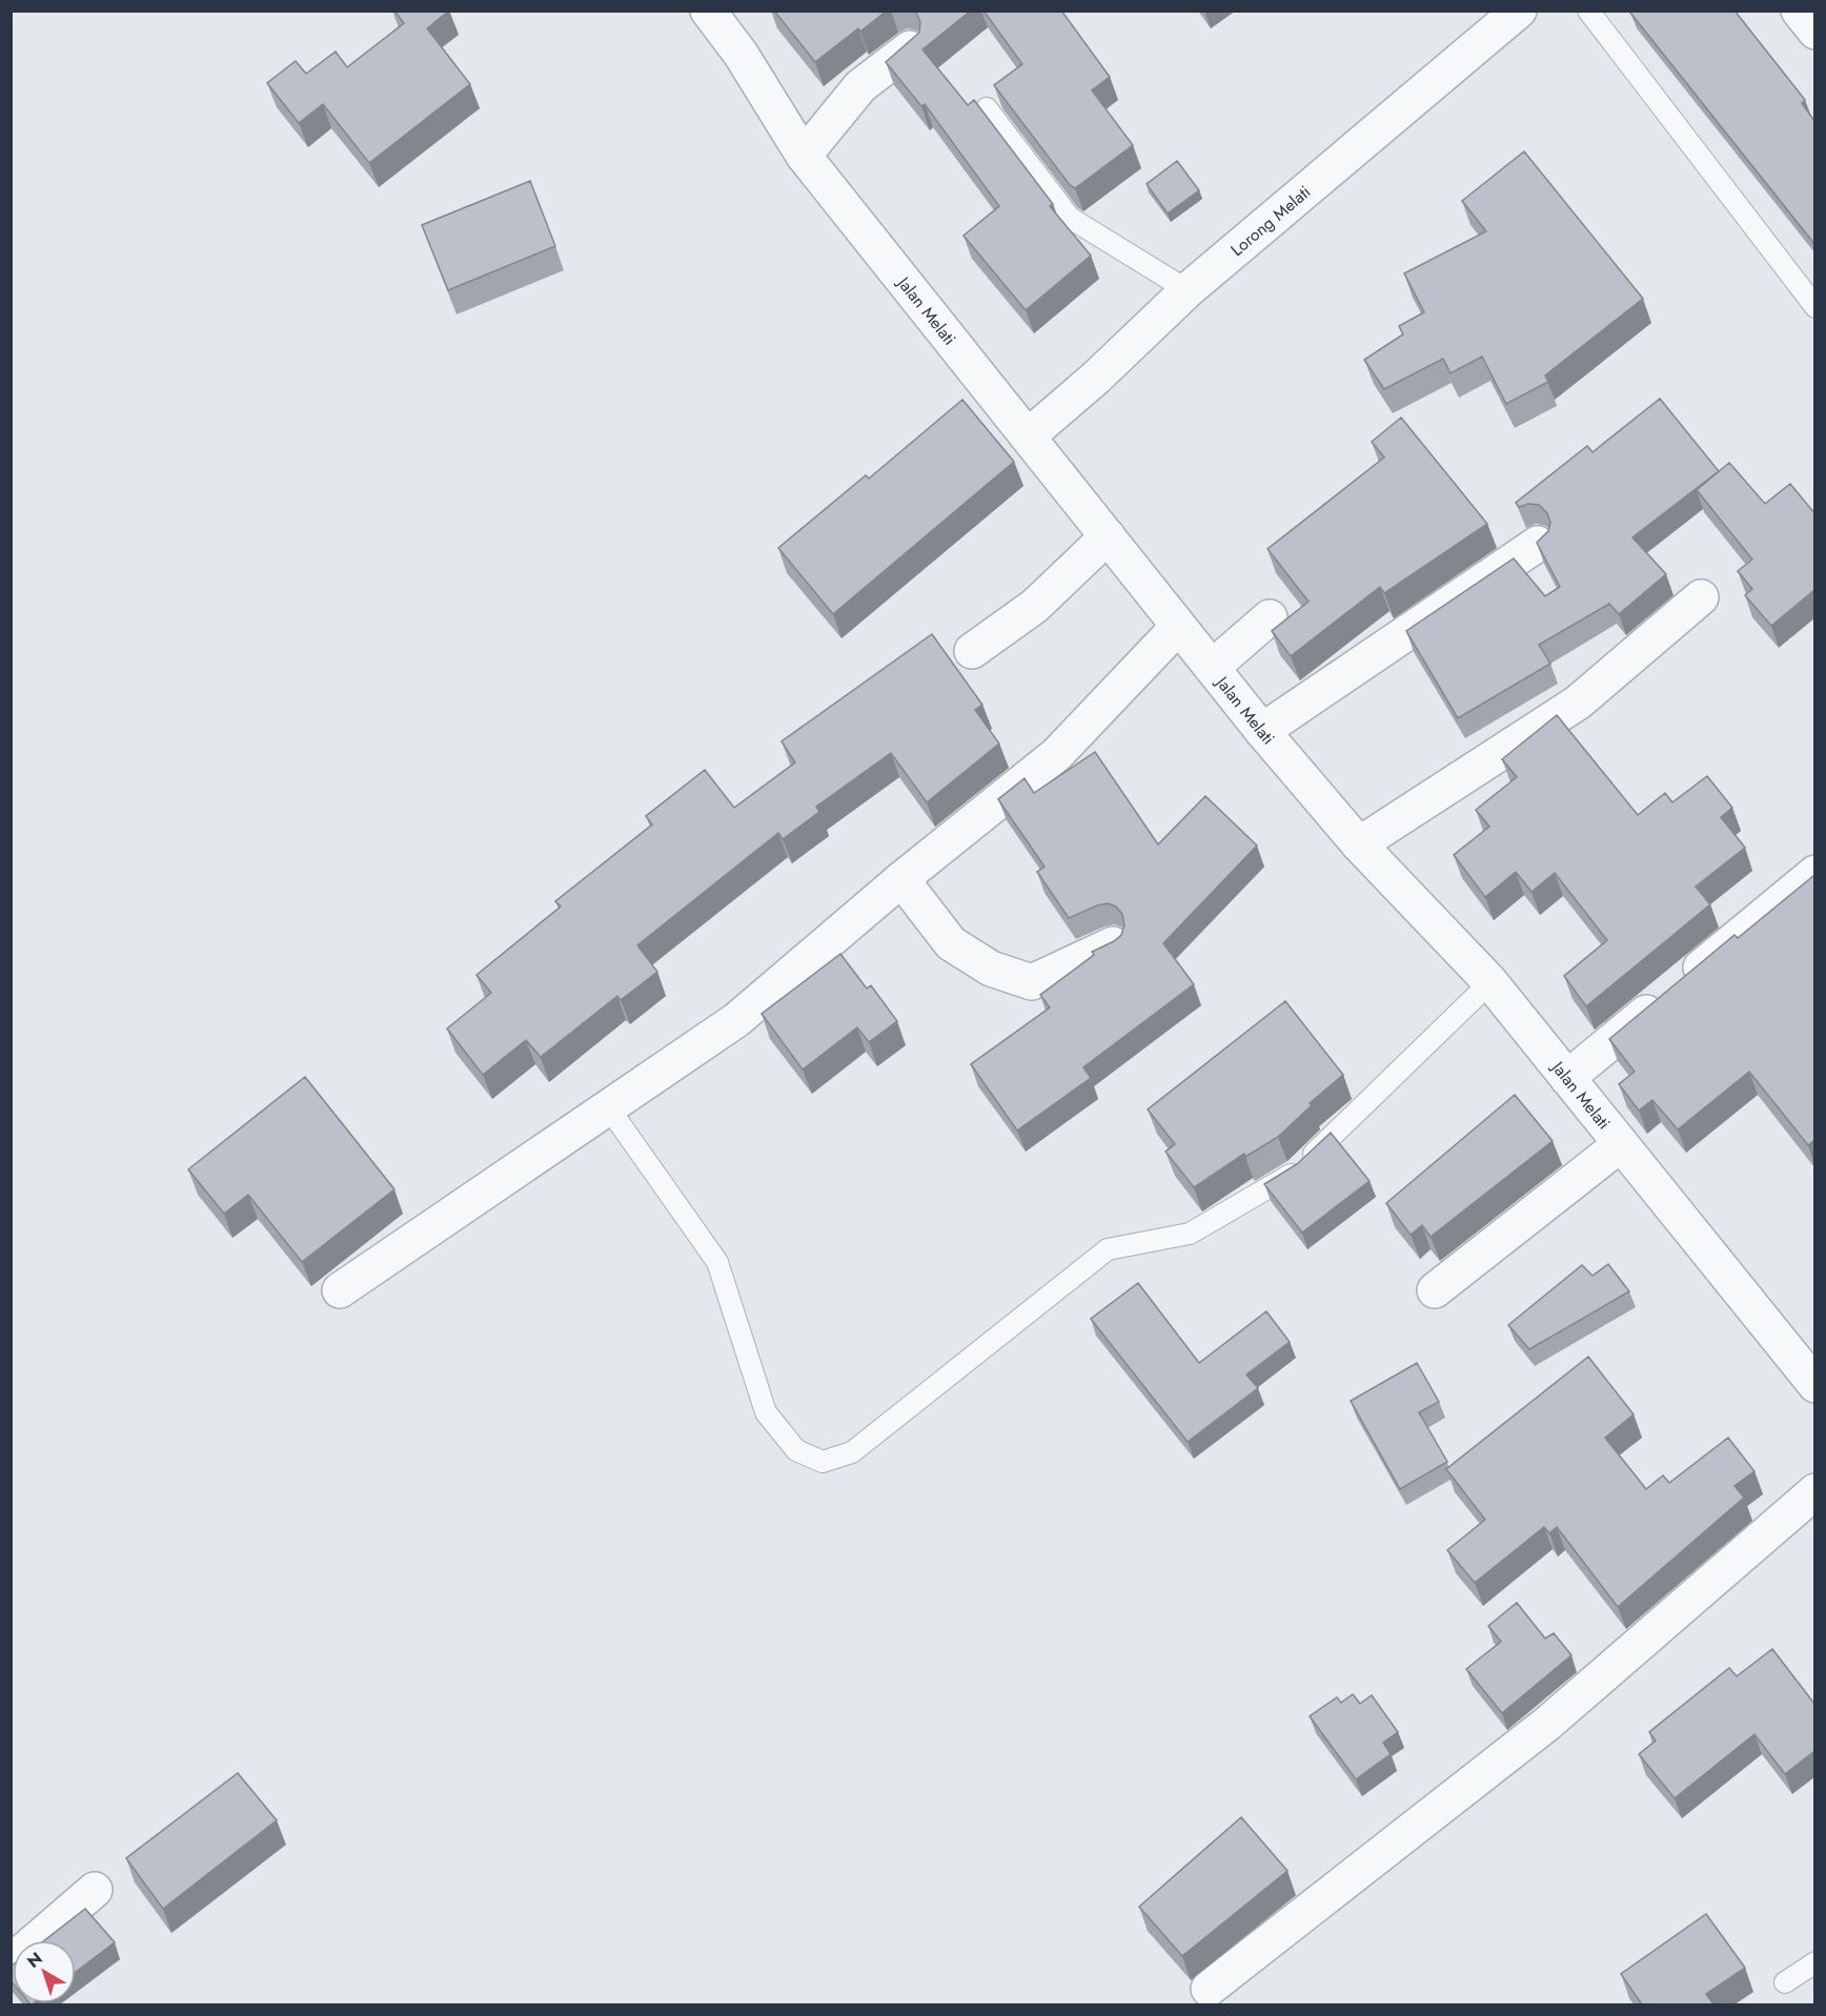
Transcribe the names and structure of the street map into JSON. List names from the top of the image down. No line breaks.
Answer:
{"streets":{"street":["Lorong Melati","Jalan Melati"]},"crossings":[["Lorong Melati","Jalan Melati"]],"north":"top left"}
